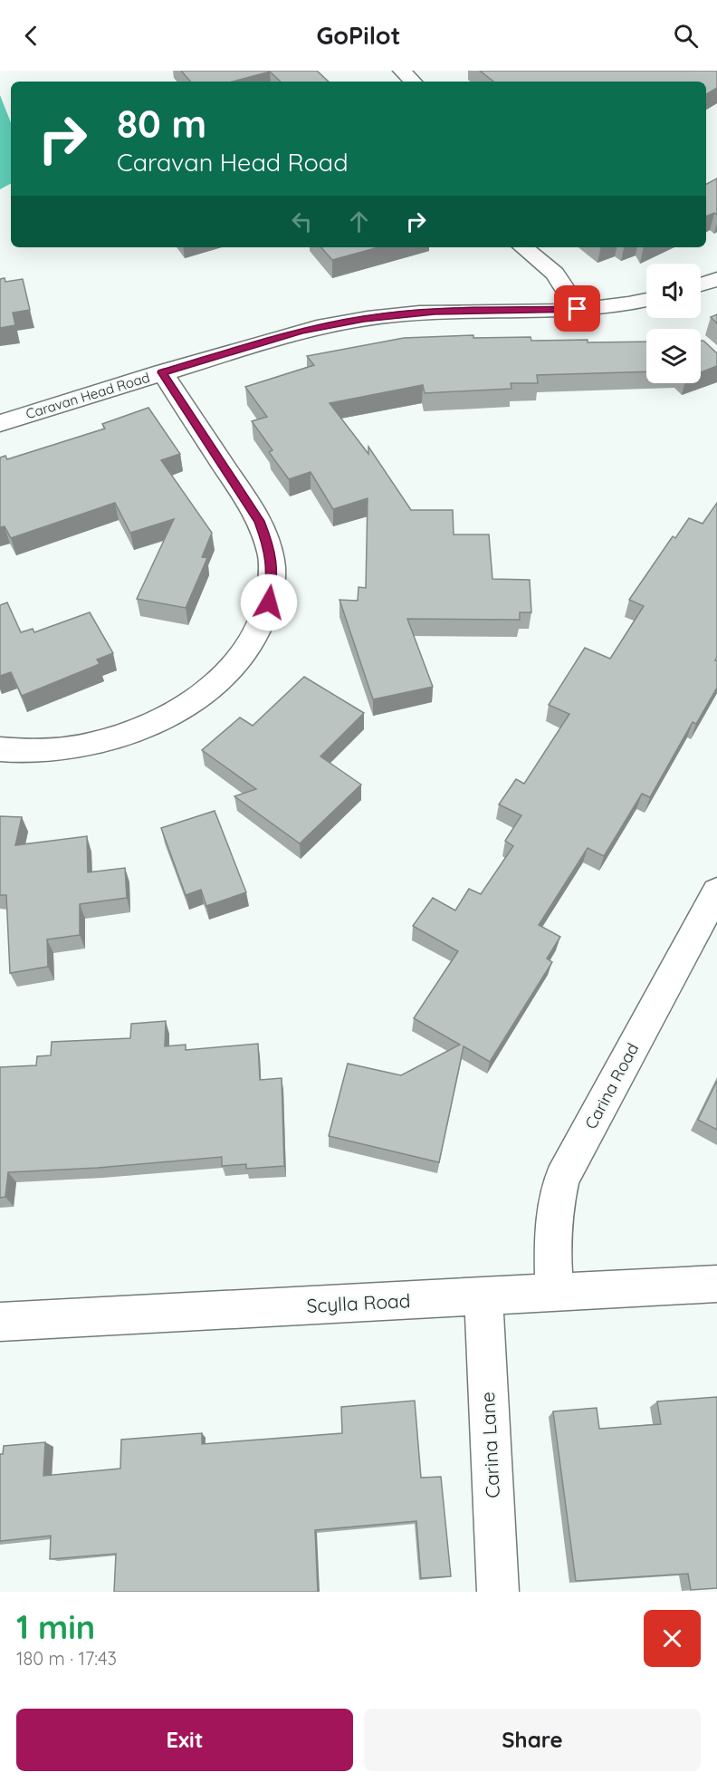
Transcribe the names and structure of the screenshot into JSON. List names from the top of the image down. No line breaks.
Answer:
{"streets":{"street":["Caravan Head Road","Carina Road","Scylla Road","Carina Lane"]},"crossings":[["Carina Road","Scylla Road"],["Scylla Road","Carina Lane"]],"page":{"header":"GoPilot","turn":["80 m","Caravan Head Road"],"heading":["1 min","180 m · 17:43"],"buttons":["Exit","Share"]}}
